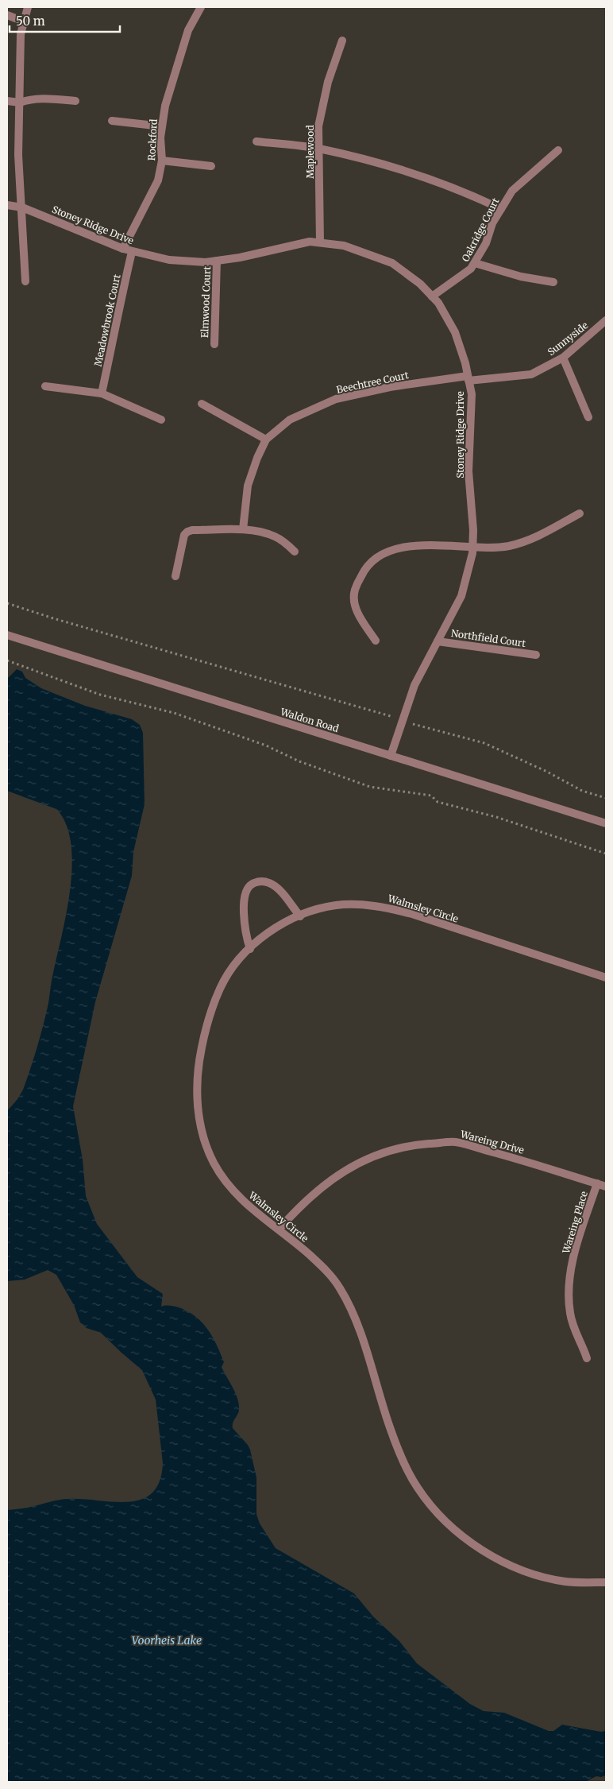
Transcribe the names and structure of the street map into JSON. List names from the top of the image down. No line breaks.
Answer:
{"streets":{"street":["Rockford","Maplewood","Stoney Ridge Drive","Oakridge Court","Elmwood Court","Meadowbrook Court","Sunnyside","Beechtree Court","Northfield Court","Waldon Road","Walmsley Circle","Wareing Drive","Wareing Place"]},"crossings":[["Rockford","Stoney Ridge Drive"],["Maplewood","Stoney Ridge Drive"],["Stoney Ridge Drive","Oakridge Court"],["Stoney Ridge Drive","Elmwood Court"],["Stoney Ridge Drive","Meadowbrook Court"],["Stoney Ridge Drive","Sunnyside"],["Stoney Ridge Drive","Beechtree Court"],["Stoney Ridge Drive","Northfield Court"],["Stoney Ridge Drive","Waldon Road"],["Sunnyside","Beechtree Court"],["Walmsley Circle","Wareing Drive"],["Wareing Drive","Wareing Place"]],"water":["Voorheis Lake"],"scale_bar":"50 m"}
